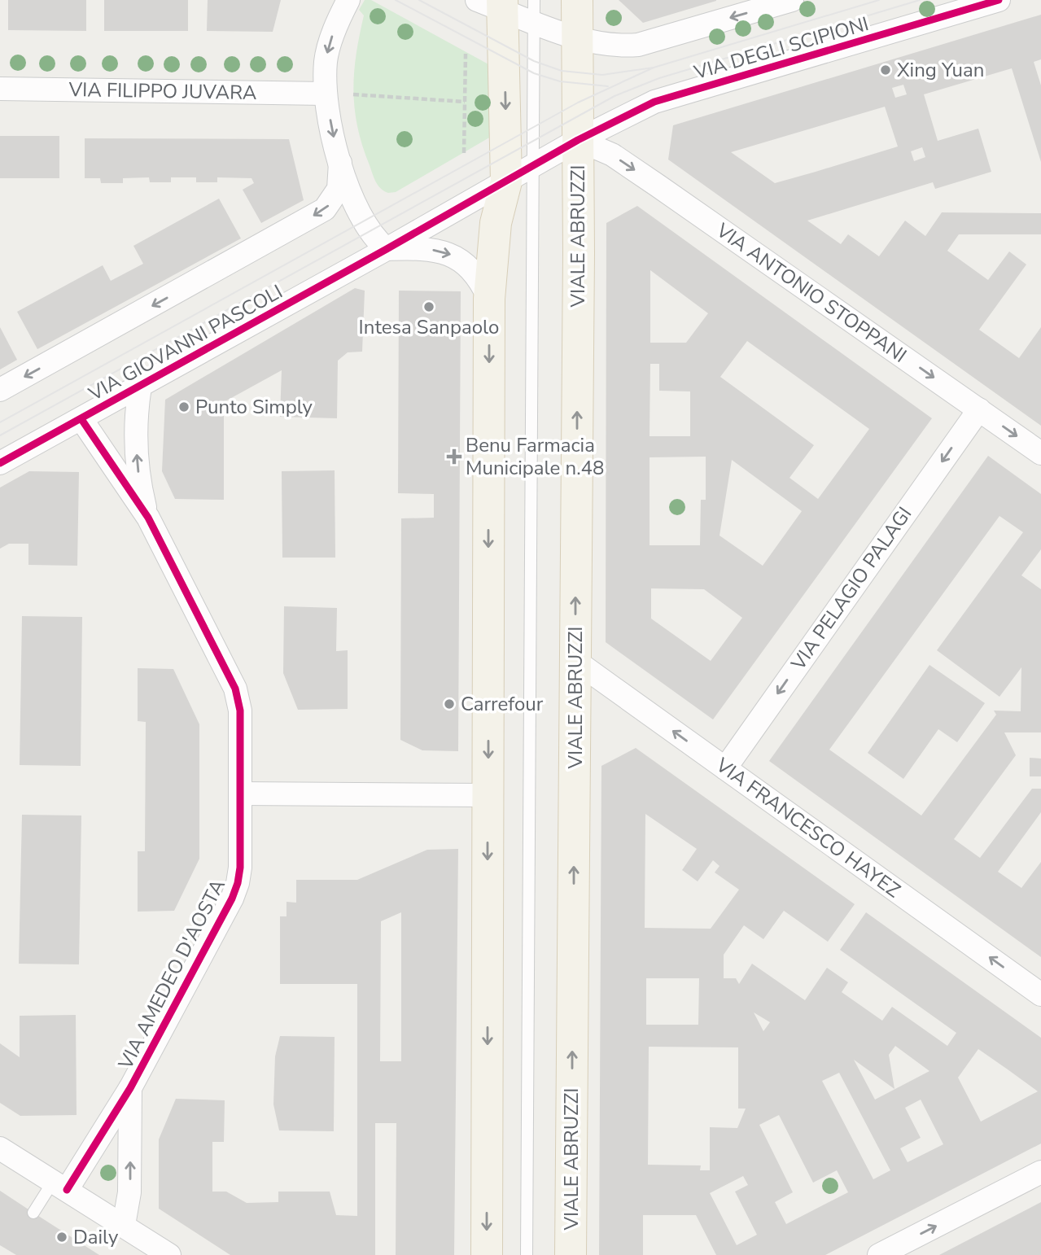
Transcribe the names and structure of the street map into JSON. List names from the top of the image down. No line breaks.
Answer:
{"streets":{"main road":["VIALE ABRUZZI"],"street":["VIA DEGLI SCIPIONI","VIA FILIPPO JUVARA","VIA ANTONIO STOPPANI","VIA GIOVANNI PASCOLI","VIA PELAGIO PALAGI","VIA FRANCESCO HAYEZ","VIA AMEDEO D'AOSTA"]},"crossings":[["VIA DEGLI SCIPIONI","VIALE ABRUZZI"],["VIA DEGLI SCIPIONI","VIA ANTONIO STOPPANI"],["VIA DEGLI SCIPIONI","VIA GIOVANNI PASCOLI"],["VIALE ABRUZZI","VIA ANTONIO STOPPANI"],["VIALE ABRUZZI","VIA FRANCESCO HAYEZ"],["VIA ANTONIO STOPPANI","VIA PELAGIO PALAGI"],["VIA GIOVANNI PASCOLI","VIA AMEDEO D'AOSTA"],["VIA PELAGIO PALAGI","VIA FRANCESCO HAYEZ"]],"one_way":["VIA ANTONIO STOPPANI","VIA PELAGIO PALAGI","VIA FRANCESCO HAYEZ"],"places":{"other":["Xing Yuan","Intesa Sanpaolo","Punto Simply","Carrefour","Daily"],"health":["Benu Farmacia Municipale n.48"]}}
